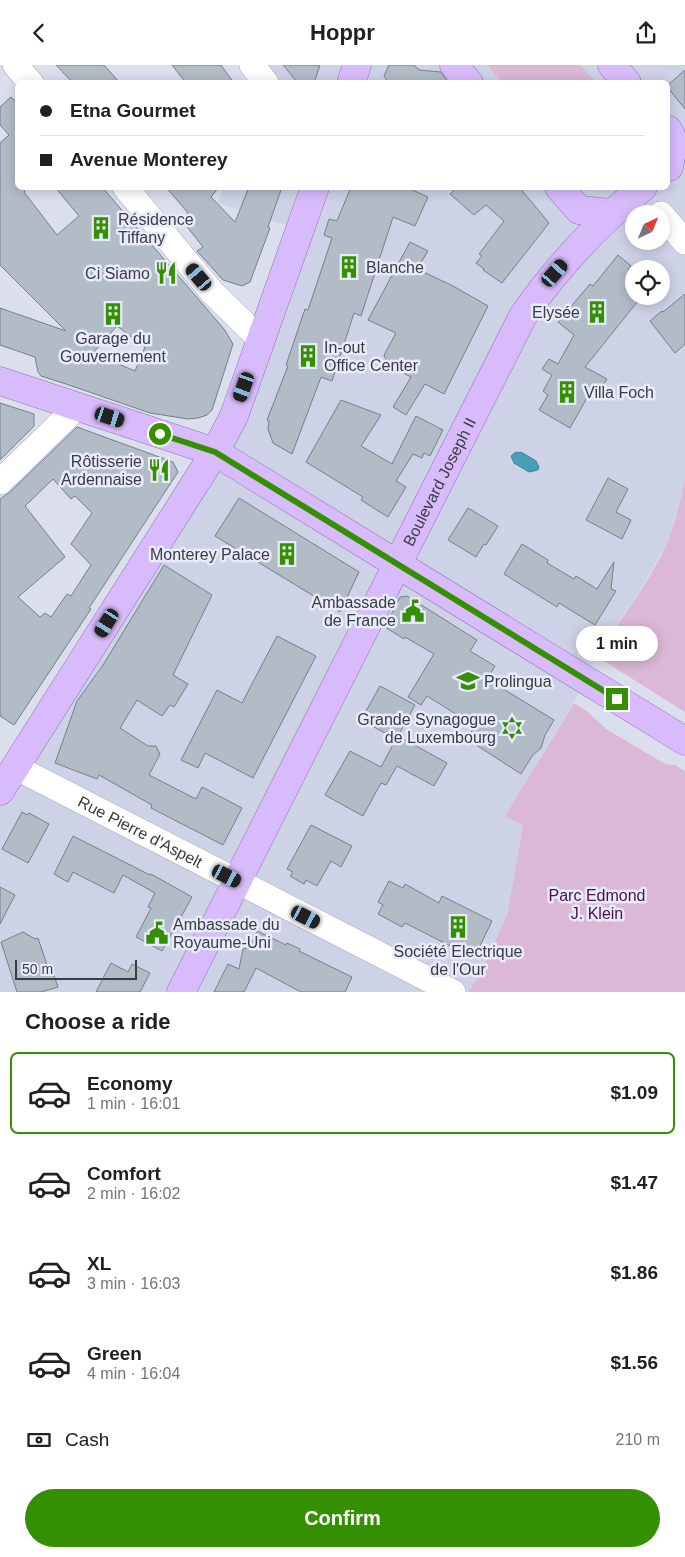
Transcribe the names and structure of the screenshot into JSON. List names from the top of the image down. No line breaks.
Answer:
{"streets":{"main road":["Boulevard Joseph II"],"street":["Rue Pierre d'Aspelt"]},"crossings":[["Boulevard Joseph II","Rue Pierre d'Aspelt"]],"parks":["Parc Edmond J. Klein"],"places":{"building":["Résidence Tiffany","Blanche","Elysée","Garage du Gouvernement","In-out Office Center","Villa Foch","Monterey Palace","Société Electrique de l'Our"],"restaurant":["Ci Siamo","Rôtisserie Ardennaise"],"public building":["Ambassade de France","Ambassade du Royaume-Uni"],"school or university":["Prolingua"],"synagogue":["Grande Synagogue de Luxembourg"]},"scale_bar":"50 m","north":"top right","page":{"header":"Hoppr","banner":["Etna Gourmet","Avenue Monterey"],"bubble":"1 min","scale":"50 m","heading":"Choose a ride","list":[{"name":"Economy","note":"1 min · 16:01","value":"$1.09"},{"name":"Comfort","note":"2 min · 16:02","value":"$1.47"},{"name":"XL","note":"3 min · 16:03","value":"$1.86"},{"name":"Green","note":"4 min · 16:04","value":"$1.56"}],"pay":["Cash","210 m"],"buttons":"Confirm"}}
